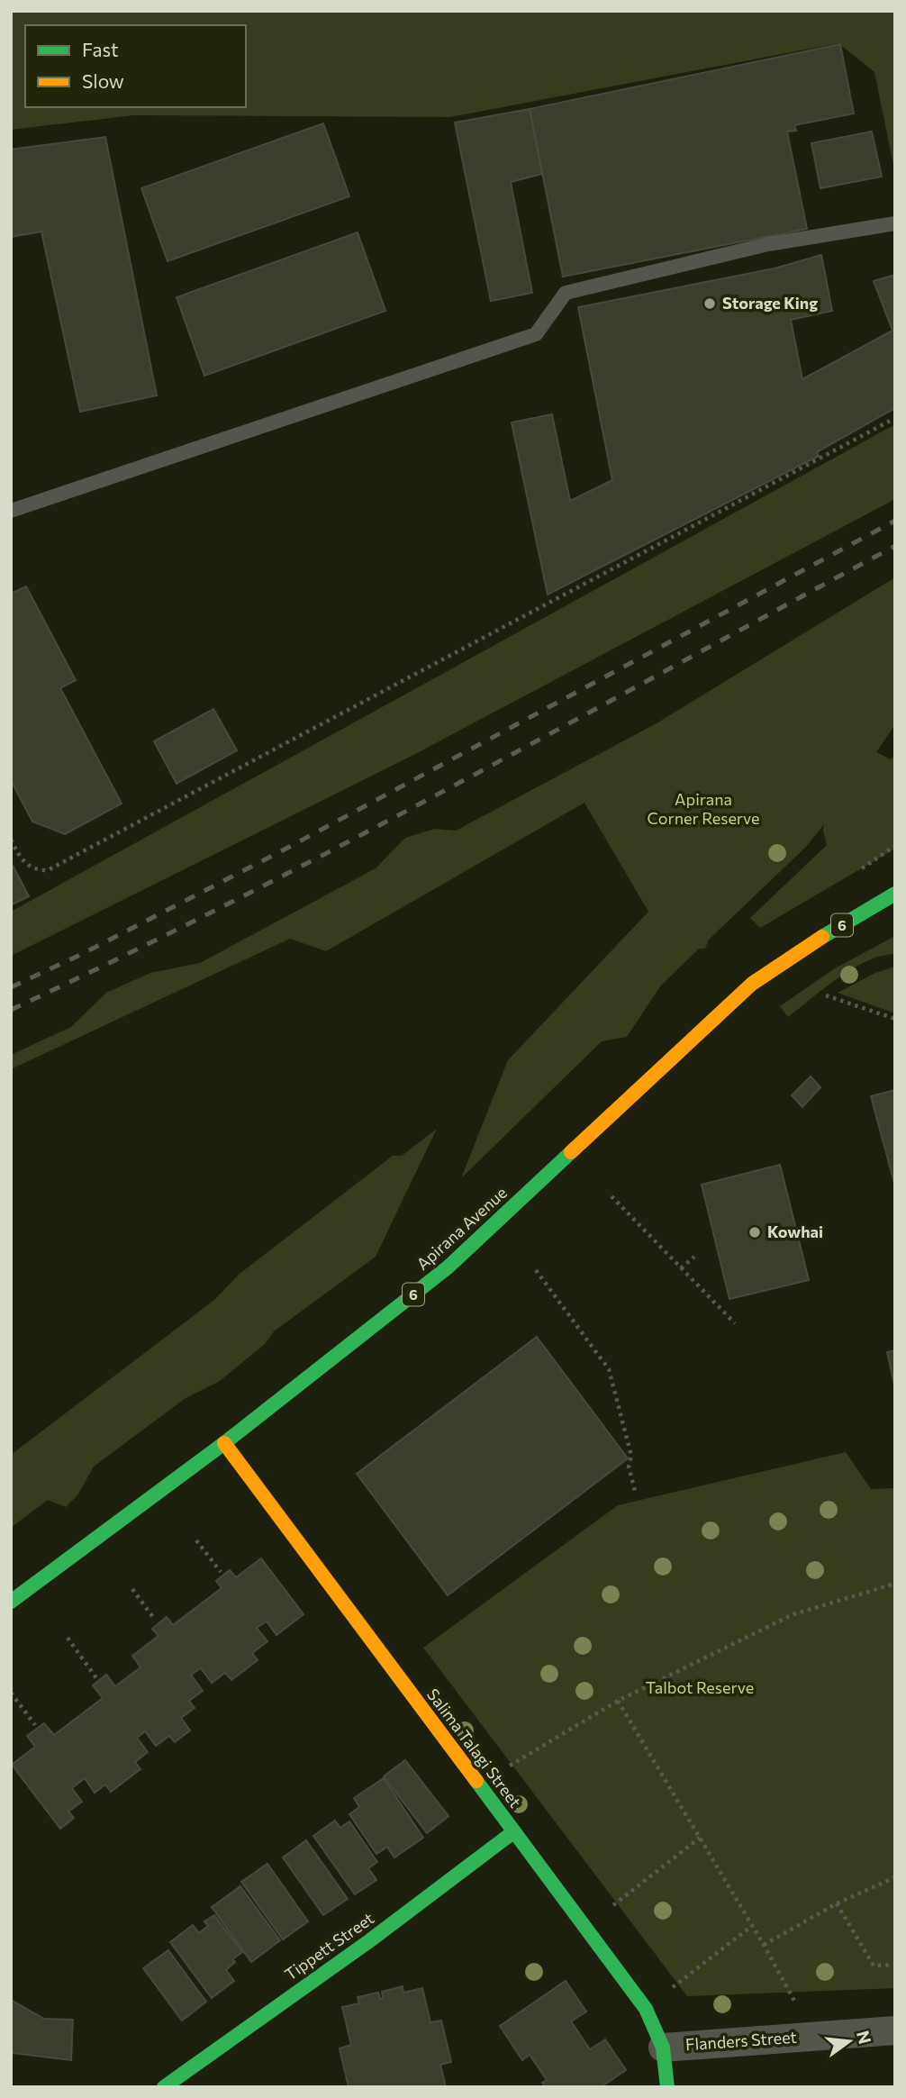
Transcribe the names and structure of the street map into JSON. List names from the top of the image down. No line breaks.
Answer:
{"streets":{"street":["6","Apirana Avenue","Salima Talagi Street","Tippett Street","Flanders Street"]},"crossings":[["Apirana Avenue","Salima Talagi Street"],["Salima Talagi Street","Tippett Street"],["Salima Talagi Street","Flanders Street"]],"parks":["Apirana Corner Reserve","Talbot Reserve"],"places":["Storage King","Kowhai"],"legend":["Fast","Slow"],"north":"right"}
